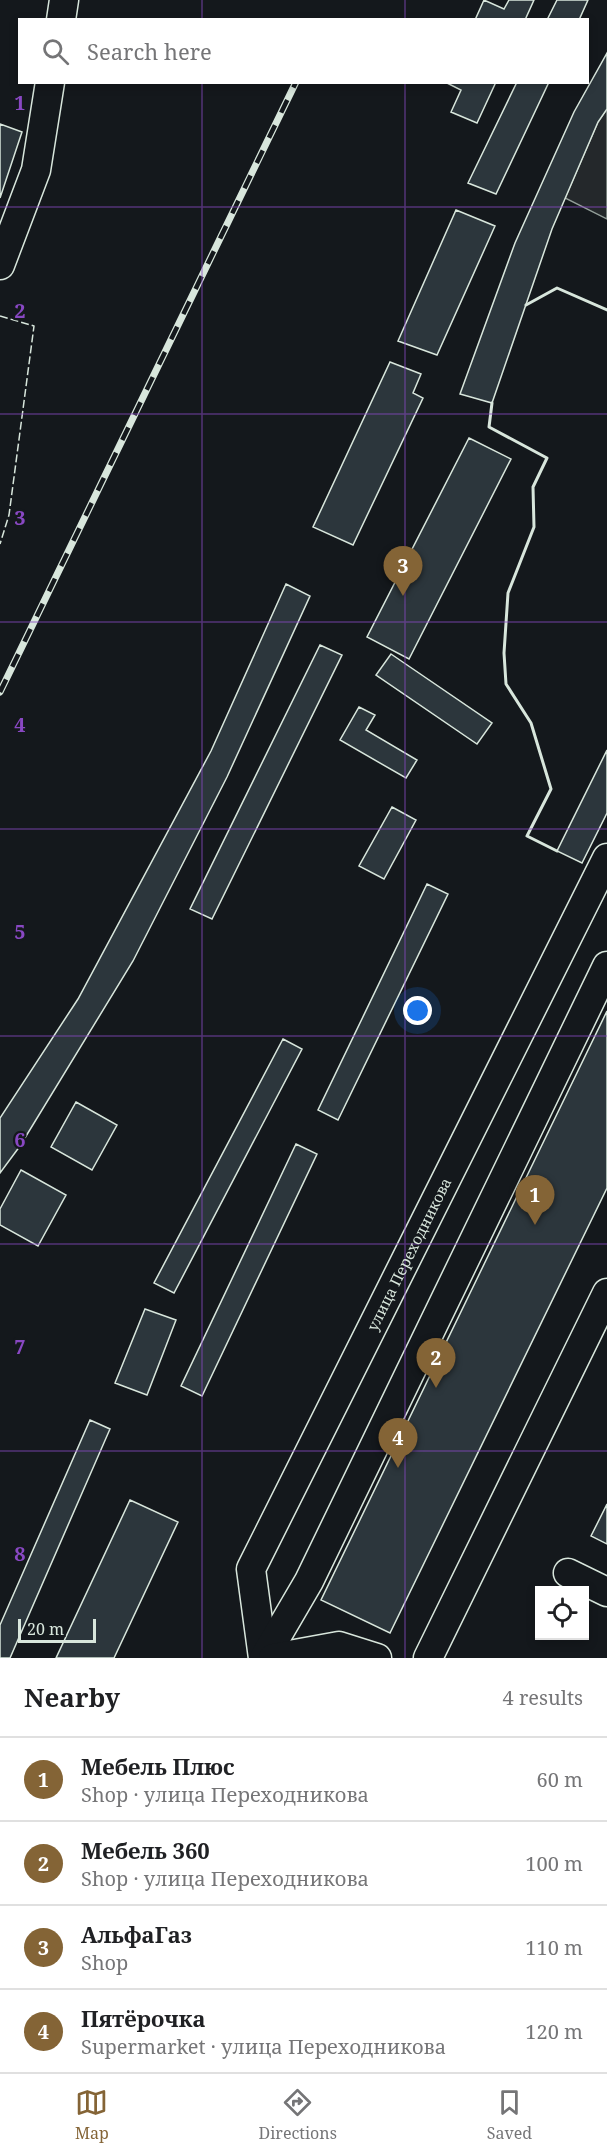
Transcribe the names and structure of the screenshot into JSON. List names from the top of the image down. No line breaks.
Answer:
{"streets":{"street":["улица Переходникова"]},"scale_bar":"20 m","page":{"search":"Search here","pins":["3","1","2","4"],"scale":"20 m","heading":["Nearby","4 results"],"list":[{"mark":"1","name":"Мебель Плюс","note":"Shop · улица Переходникова","value":"60 m"},{"mark":"2","name":"Мебель 360","note":"Shop · улица Переходникова","value":"100 m"},{"mark":"3","name":"АльфаГаз","note":"Shop","value":"110 m"},{"mark":"4","name":"Пятёрочка","note":"Supermarket · улица Переходникова","value":"120 m"}],"nav":["Map","Directions","Saved"]},"grid":{"rows":["1","2","3","4","5","6","7","8"]}}
